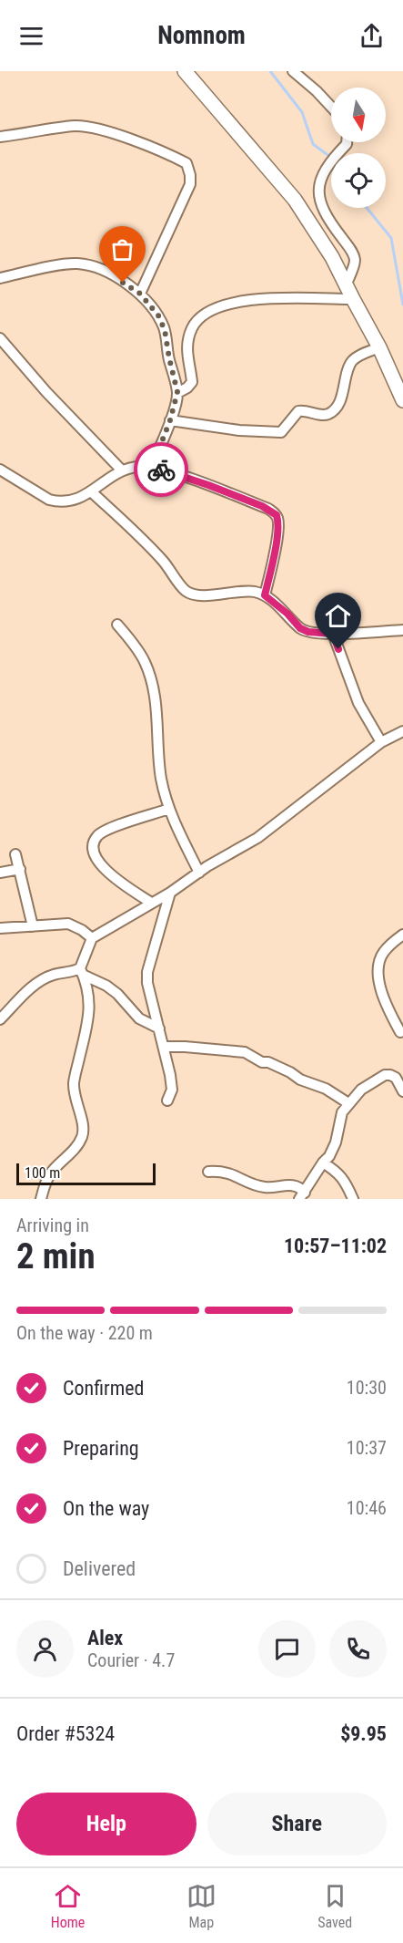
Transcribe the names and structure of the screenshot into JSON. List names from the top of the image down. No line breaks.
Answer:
{"scale_bar":"100 m","north":"bottom","page":{"header":"Nomnom","scale":"100 m","heading":["2 min","Arriving in","10:57–11:02"],"panel":["Alex","Courier · 4.7","Order #5324","$9.95"],"bar":"On the way · 220 m","list":[["Confirmed","10:30"],["Preparing","10:37"],["On the way","10:46"],"Delivered"],"buttons":["Help","Share"],"tabs":["Home","Map","Saved"]}}
